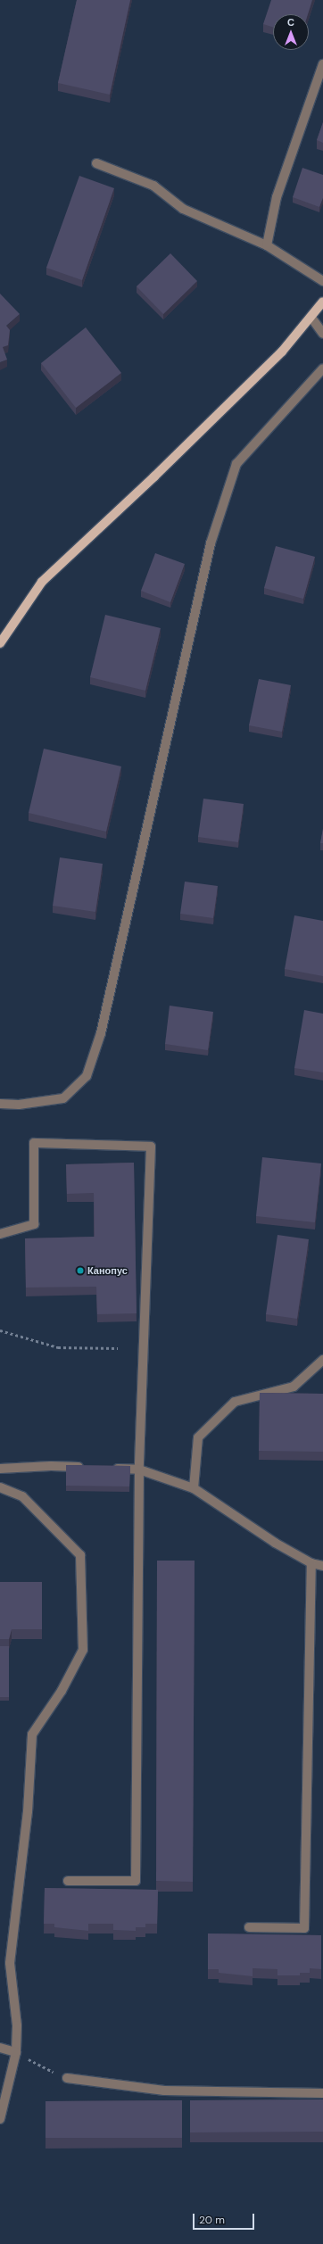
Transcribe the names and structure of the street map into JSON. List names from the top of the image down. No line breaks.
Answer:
{"places":["Канопус"],"scale_bar":"20 m","north":"top"}
